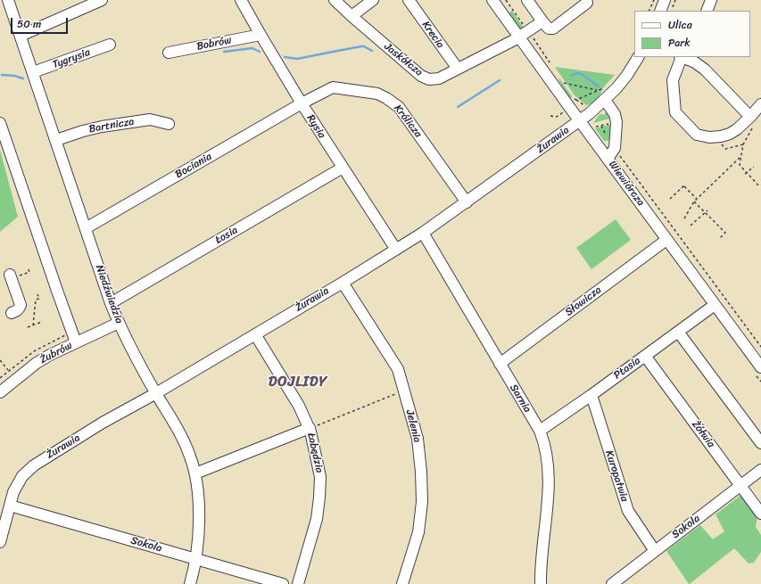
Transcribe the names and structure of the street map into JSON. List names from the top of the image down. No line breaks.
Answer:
{"streets":{"street":["Krecia","Bobrów","Tygrysia","Jaskółcza","Królicza","Bartnicza","Rysia","Żurawia","Bociania","Wiewiórcza","Łosia","Niedźwiedzia","Słowicza","Żubrów","Ptasia","Sarnia","Jelenia","Żółwia","Łabędzia","Kuropatwia","Sokola"]},"crossings":[["Krecia","Jaskółcza"],["Bobrów","Rysia"],["Tygrysia","Niedźwiedzia"],["Jaskółcza","Wiewiórcza"],["Królicza","Rysia"],["Królicza","Żurawia"],["Królicza","Bociania"],["Bartnicza","Niedźwiedzia"],["Rysia","Żurawia"],["Rysia","Bociania"],["Rysia","Łosia"],["Żurawia","Wiewiórcza"],["Żurawia","Niedźwiedzia"],["Żurawia","Sarnia"],["Żurawia","Jelenia"],["Żurawia","Łabędzia"],["Żurawia","Sokola"],["Bociania","Niedźwiedzia"],["Wiewiórcza","Słowicza"],["Wiewiórcza","Ptasia"],["Łosia","Niedźwiedzia"],["Niedźwiedzia","Żubrów"],["Niedźwiedzia","Sokola"],["Słowicza","Sarnia"],["Ptasia","Sarnia"],["Ptasia","Żółwia"],["Ptasia","Kuropatwia"],["Żółwia","Sokola"],["Kuropatwia","Sokola"]],"districts":["DOJLIDY"],"legend":["Ulica","Park"],"scale_bar":"50 m"}
